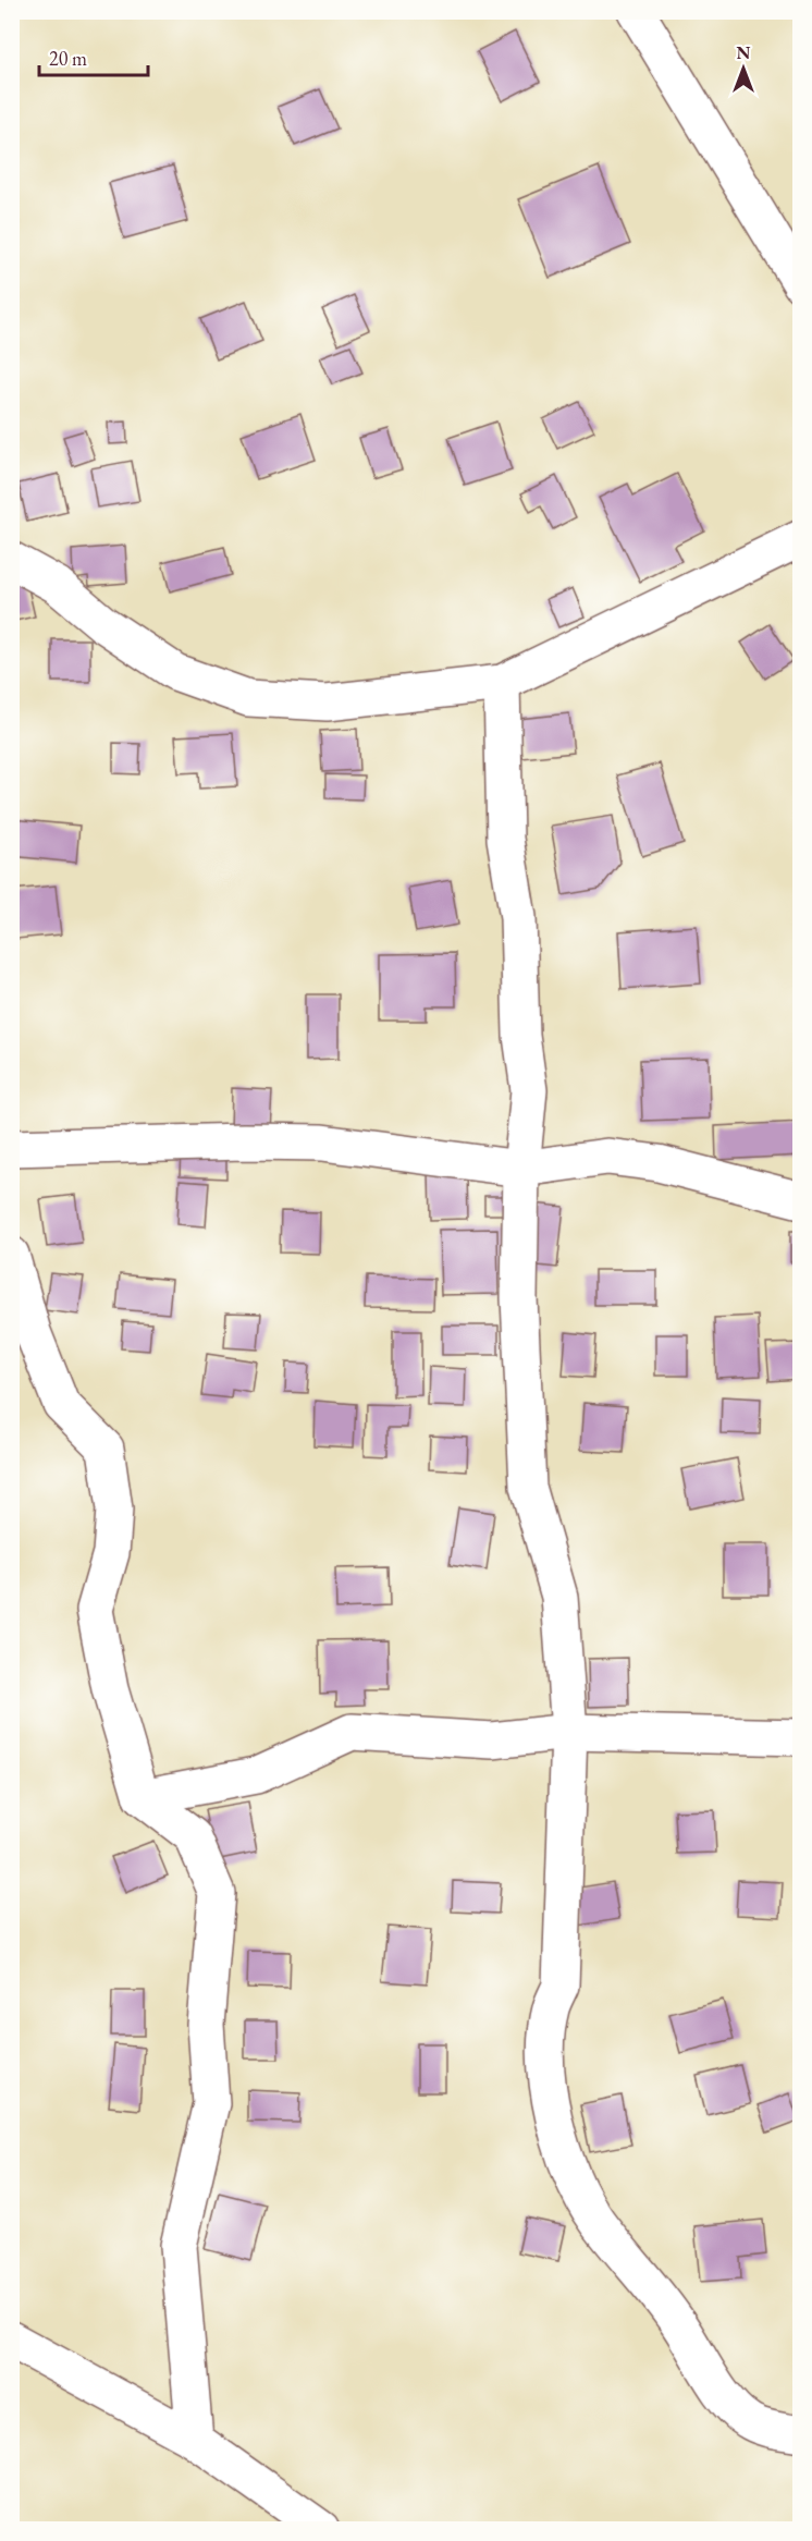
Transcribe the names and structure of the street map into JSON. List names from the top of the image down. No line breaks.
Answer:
{"scale_bar":"20 m","north":"top"}
